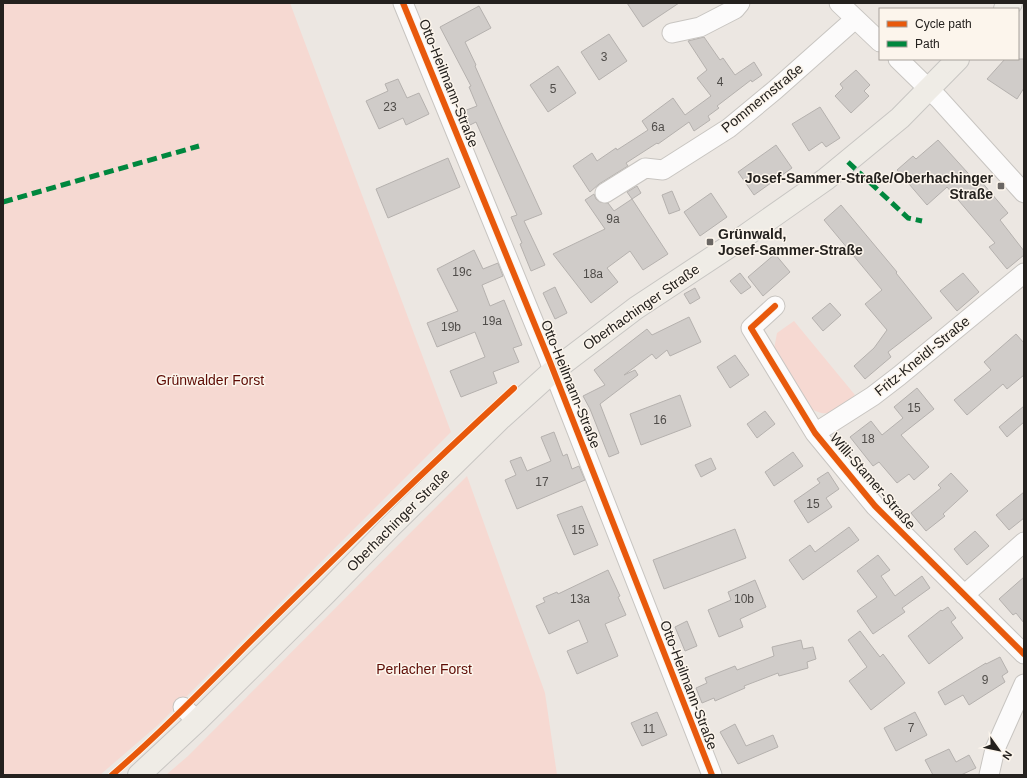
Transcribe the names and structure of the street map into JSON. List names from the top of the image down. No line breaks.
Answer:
{"streets":{"main road":["Oberhachinger Straße"],"street":["Otto-Heilmann-Straße","Pommernstraße","Fritz-Kneidl-Straße","Willi-Stamer-Straße"]},"crossings":[["Otto-Heilmann-Straße","Oberhachinger Straße"],["Fritz-Kneidl-Straße","Willi-Stamer-Straße"]],"parks":["Grünwalder Forst","Perlacher Forst"],"places":{"transit":["Josef-Sammer-Straße/Oberhachinger Straße","Grünwald, Josef-Sammer-Straße"]},"house_numbers":["3","4","5","23","6a","9a","19c","18a","19a","19b","15","16","18","17","15","15","13a","10b","9","7","11"],"legend":["Cycle path","Path"],"north":"bottom right"}
